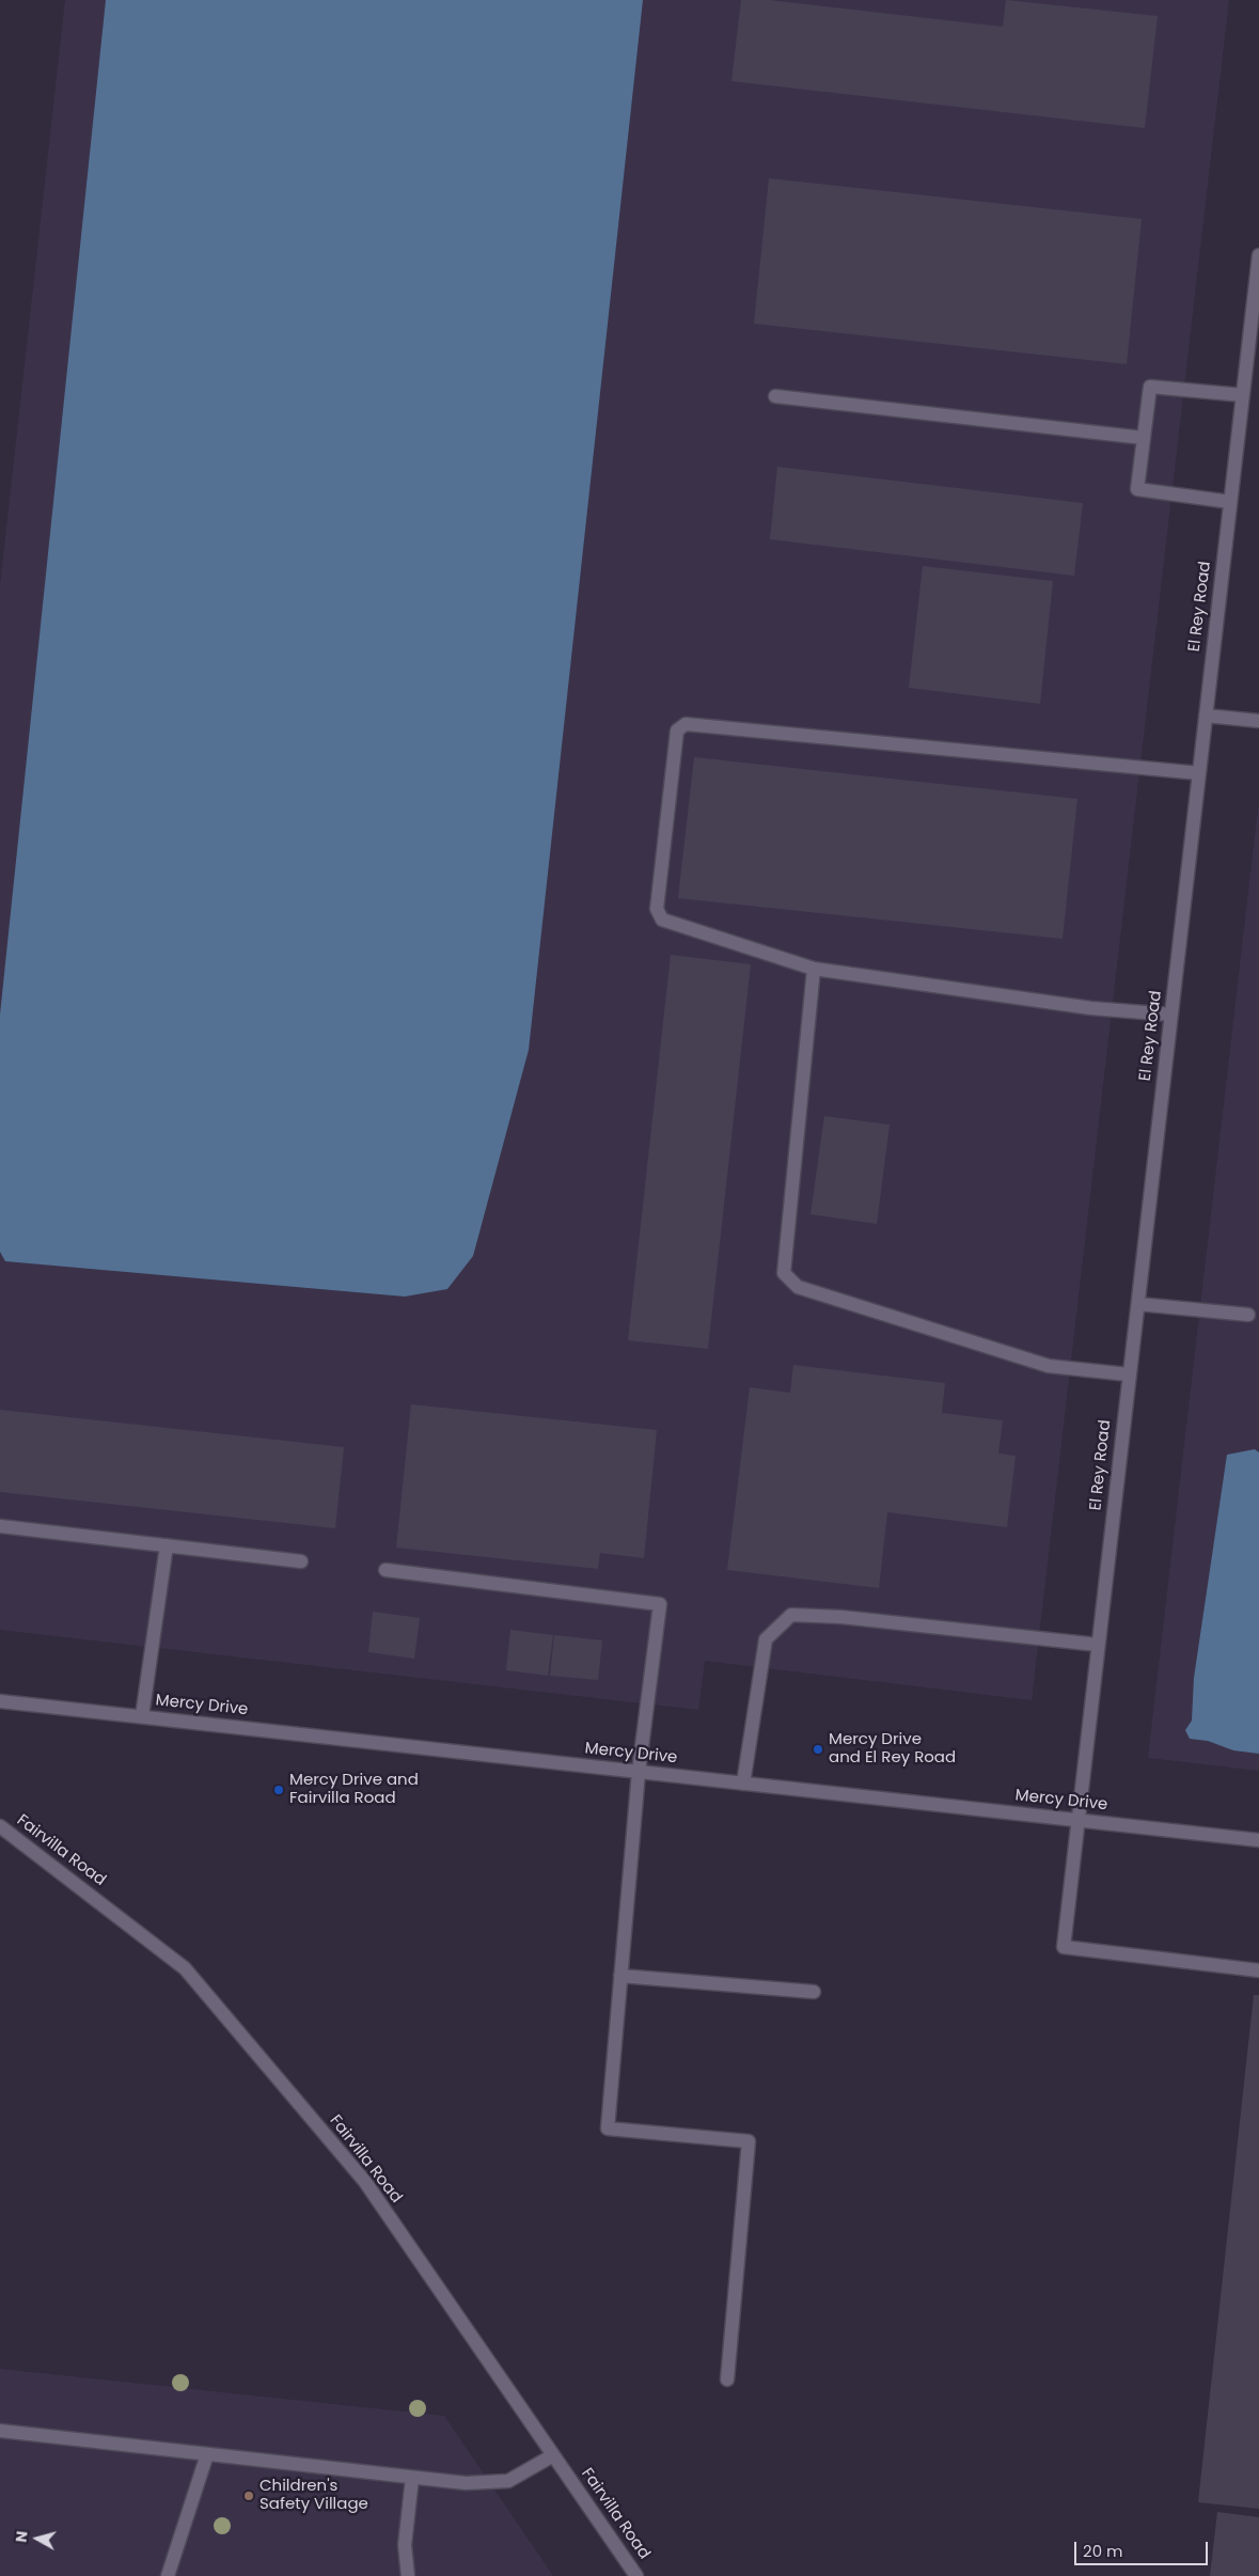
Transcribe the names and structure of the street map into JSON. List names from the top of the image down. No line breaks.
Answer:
{"streets":{"street":["El Rey Road","Mercy Drive","Fairvilla Road"]},"crossings":[["El Rey Road","Mercy Drive"]],"places":["Mercy Drive and El Rey Road","Mercy Drive and Fairvilla Road","Children's Safety Village"],"scale_bar":"20 m","north":"left"}
